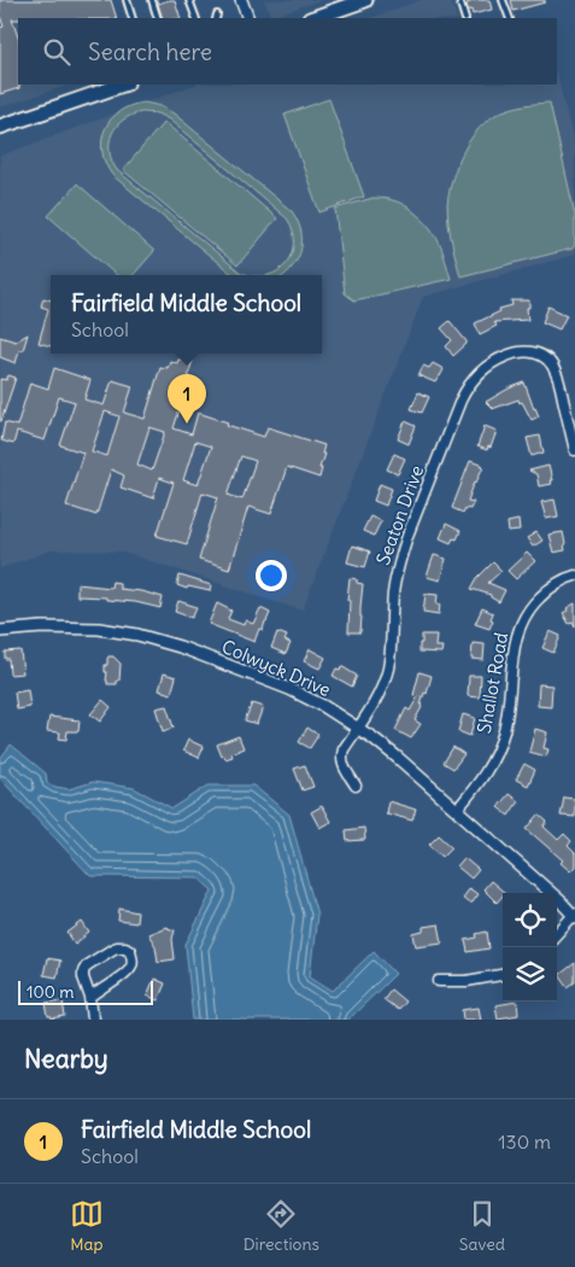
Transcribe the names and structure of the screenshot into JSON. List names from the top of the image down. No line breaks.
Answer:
{"streets":{"street":["Seaton Drive","Colwyck Drive","Shallot Road"]},"crossings":[["Seaton Drive","Colwyck Drive"],["Colwyck Drive","Shallot Road"]],"scale_bar":"100 m","page":{"search":"Search here","popup":["Fairfield Middle School","School"],"pins":"1","scale":"100 m","heading":"Nearby","list":[{"mark":"1","name":"Fairfield Middle School","note":"School","value":"130 m"}],"nav":["Map","Directions","Saved"]}}
